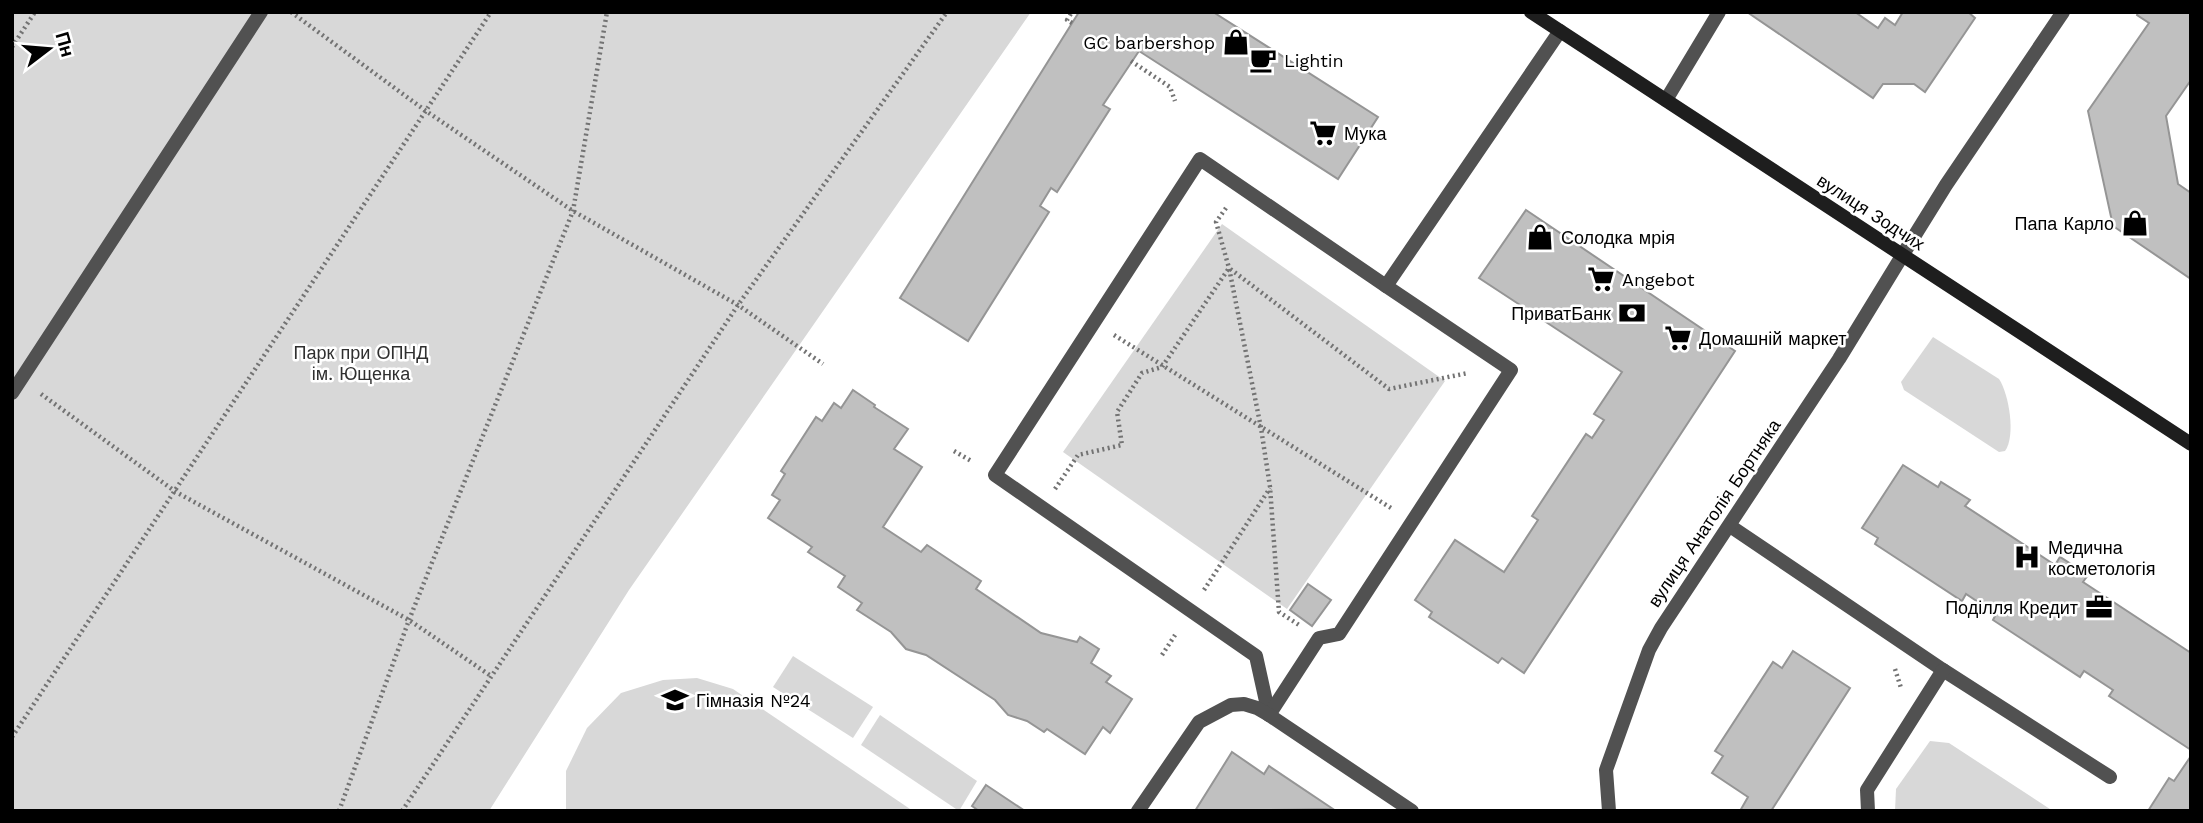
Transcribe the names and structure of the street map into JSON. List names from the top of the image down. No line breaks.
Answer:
{"streets":{"main road":["вулиця Зодчих"],"street":["вулиця Анатолія Бортняка"]},"crossings":[["вулиця Зодчих","вулиця Анатолія Бортняка"]],"parks":["Парк при ОПНД ім. Ющенка"],"places":{"shop":["GC barbershop","Папа Карло","Солодка мрія"],"cafe":["Lightin"],"supermarket":["Мука","Angebot","Домашній маркет"],"bank":["ПриватБанк"],"hospital":["Медична косметологія"],"office":["Поділля Кредит"],"school or university":["Гімназія №24"]},"north":"right"}
